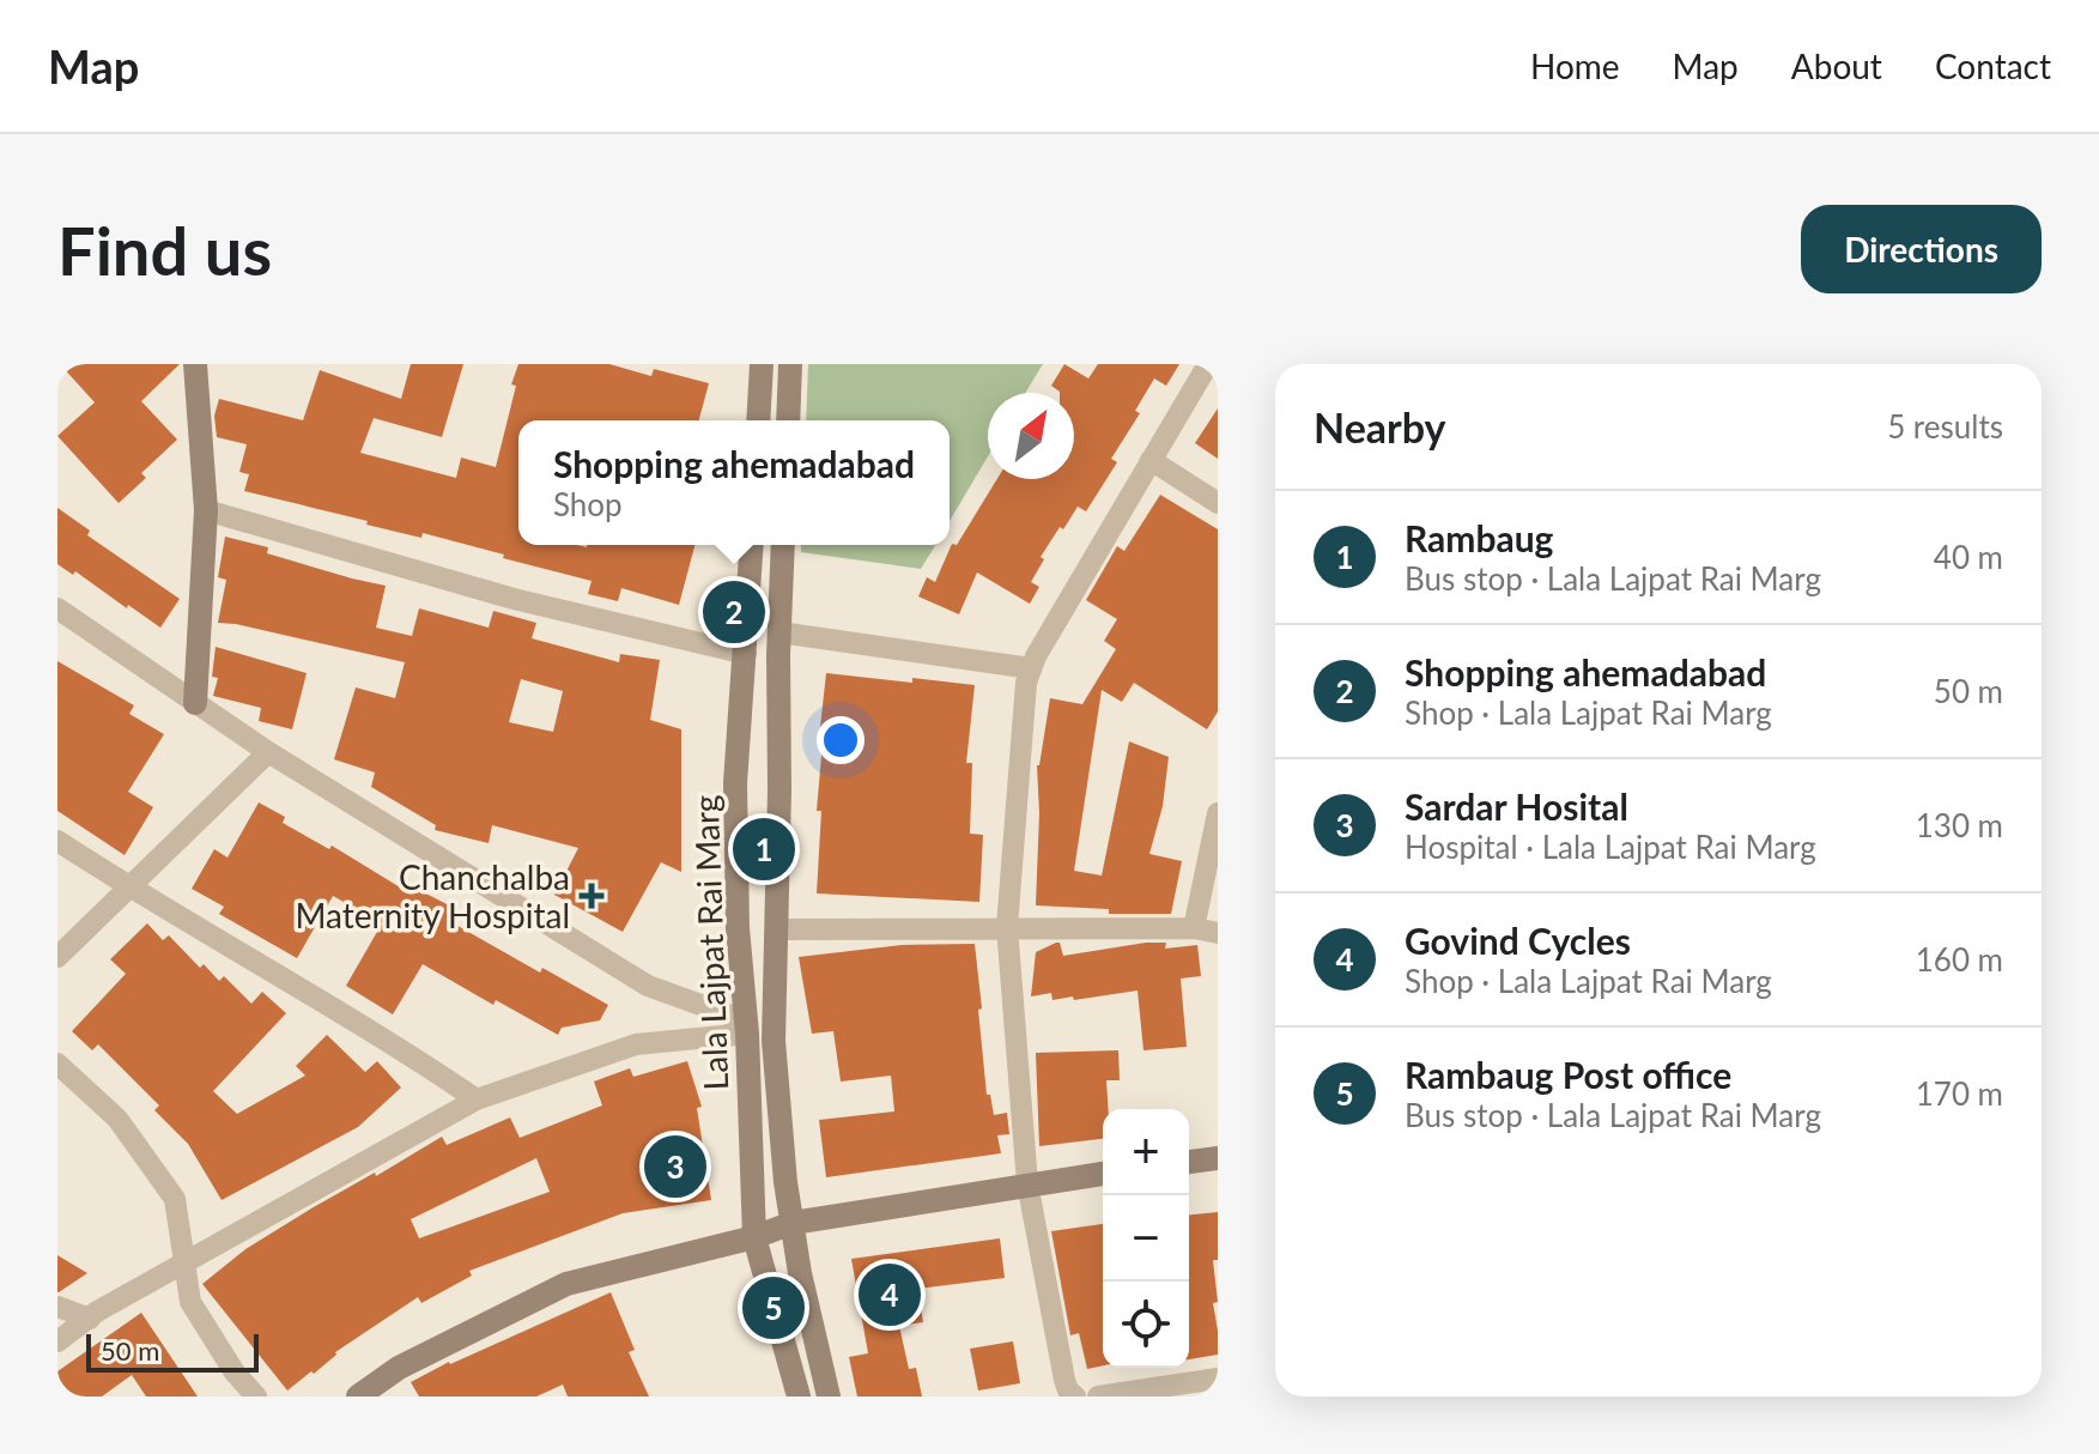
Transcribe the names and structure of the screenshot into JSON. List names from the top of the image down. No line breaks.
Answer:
{"streets":{"main road":["Lala Lajpat Rai Marg"]},"places":{"health":["Chanchalba Maternity Hospital"]},"scale_bar":"50 m","north":"top right","page":{"header":"Map","nav":["Home","Map","About","Contact"],"buttons":"Directions","title":"Find us","heading":["Nearby","5 results"],"popup":["Shopping ahemadabad","Shop"],"list":[{"mark":"1","name":"Rambaug","note":"Bus stop · Lala Lajpat Rai Marg","value":"40 m"},{"mark":"2","name":"Shopping ahemadabad","note":"Shop · Lala Lajpat Rai Marg","value":"50 m"},{"mark":"3","name":"Sardar Hosital","note":"Hospital · Lala Lajpat Rai Marg","value":"130 m"},{"mark":"4","name":"Govind Cycles","note":"Shop · Lala Lajpat Rai Marg","value":"160 m"},{"mark":"5","name":"Rambaug Post office","note":"Bus stop · Lala Lajpat Rai Marg","value":"170 m"}],"pins":["2","1","3","4","5"],"map_buttons":["+","−"],"scale":"50 m"}}
